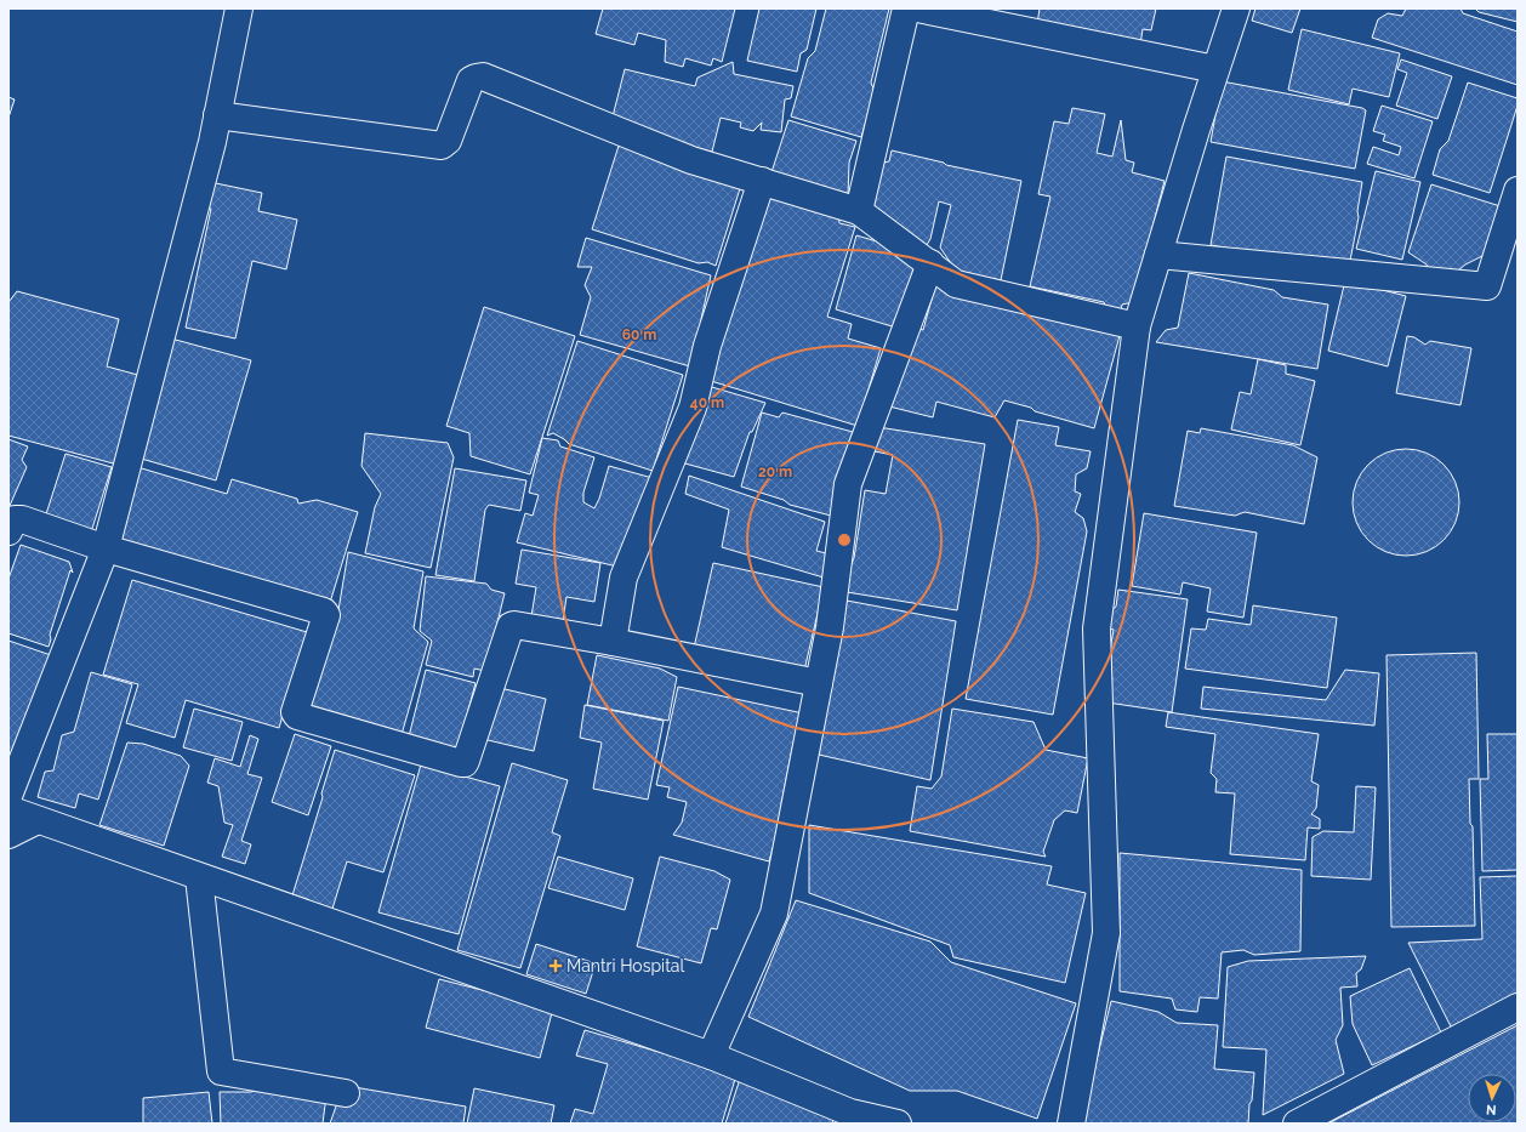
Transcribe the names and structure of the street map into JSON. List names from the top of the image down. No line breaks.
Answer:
{"places":{"health":["Mantri Hospital"]},"north":"bottom","rings":["60 m","40 m","20 m"]}
